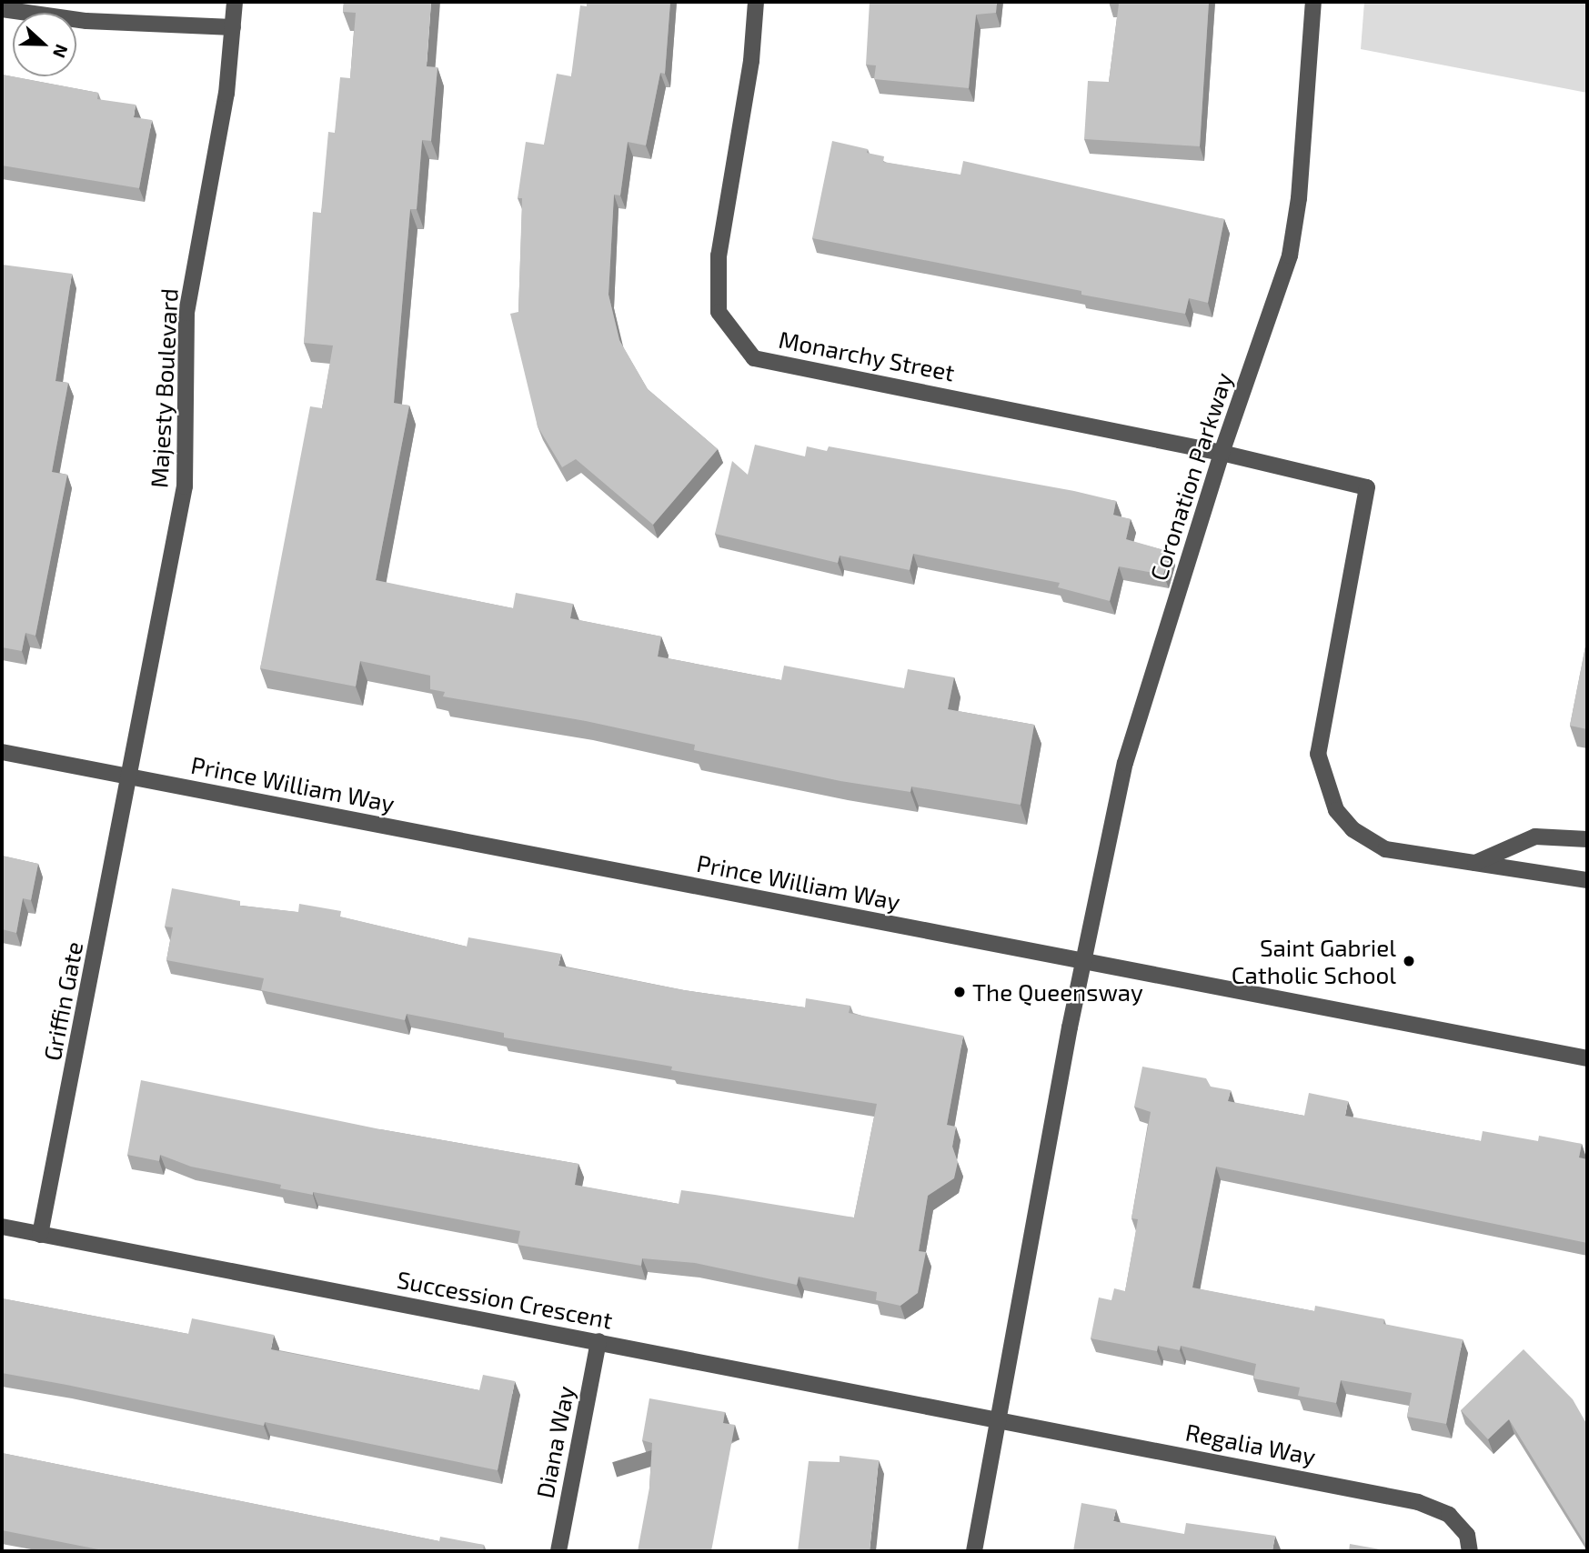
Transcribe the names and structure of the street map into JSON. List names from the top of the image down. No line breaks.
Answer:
{"streets":{"street":["Monarchy Street","Majesty Boulevard","Coronation Parkway","Prince William Way","Griffin Gate","Succession Crescent","Diana Way","Regalia Way"]},"crossings":[["Monarchy Street","Coronation Parkway"],["Majesty Boulevard","Prince William Way"],["Majesty Boulevard","Griffin Gate"],["Coronation Parkway","Prince William Way"],["Prince William Way","Griffin Gate"],["Griffin Gate","Succession Crescent"],["Succession Crescent","Diana Way"],["Succession Crescent","Regalia Way"]],"places":["Saint Gabriel Catholic School","The Queensway"],"north":"right"}
